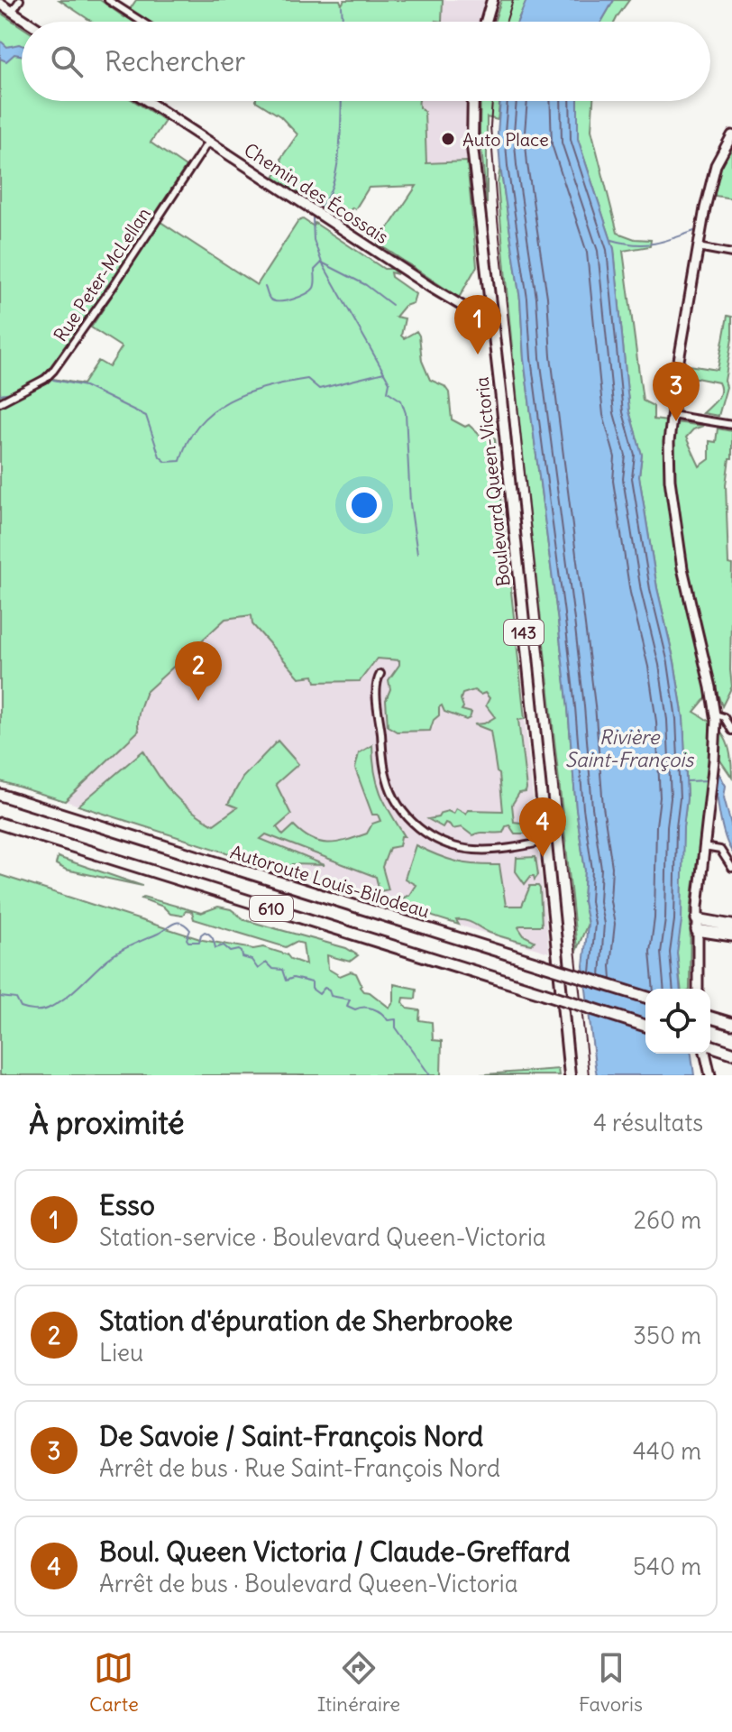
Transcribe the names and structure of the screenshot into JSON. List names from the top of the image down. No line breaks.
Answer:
{"streets":{"highway":["Autoroute Louis-Bilodeau","610"],"main road":["Boulevard Queen-Victoria","143"],"street":["Chemin des Écossais","Rue Peter-McLellan"]},"crossings":[["Chemin des Écossais","Rue Peter-McLellan"],["Chemin des Écossais","Boulevard Queen-Victoria"],["Chemin des Écossais","143"],["Boulevard Queen-Victoria","143"]],"water":["Rivière Saint-François"],"places":["Auto Place"],"page":{"search":"Rechercher","pins":["1","3","2","4"],"heading":["À proximité","4 résultats"],"list":[{"mark":"1","name":"Esso","note":"Station-service · Boulevard Queen-Victoria","value":"260 m"},{"mark":"2","name":"Station d'épuration de Sherbrooke","note":"Lieu","value":"350 m"},{"mark":"3","name":"De Savoie / Saint-François Nord","note":"Arrêt de bus · Rue Saint-François Nord","value":"440 m"},{"mark":"4","name":"Boul. Queen Victoria / Claude-Greffard","note":"Arrêt de bus · Boulevard Queen-Victoria","value":"540 m"}],"nav":["Carte","Itinéraire","Favoris"]}}
